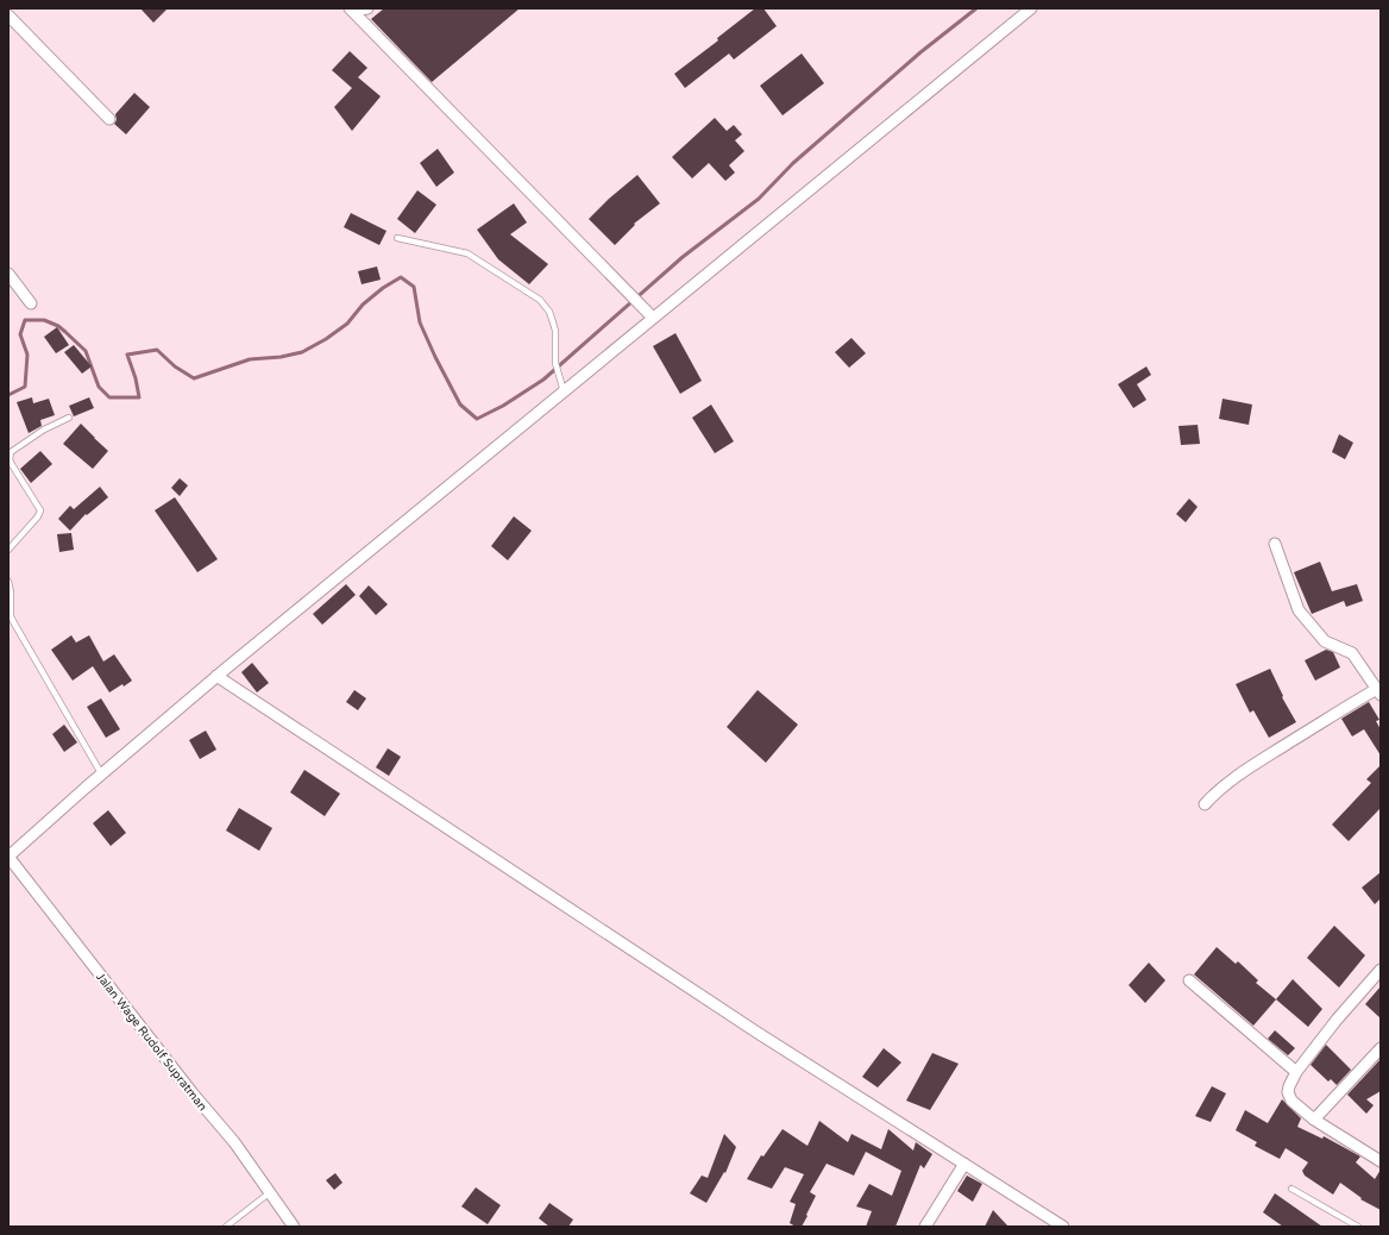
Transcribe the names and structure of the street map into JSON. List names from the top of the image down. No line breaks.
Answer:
{"streets":{"street":["Jalan Wage Rudolf Supratman"]}}
